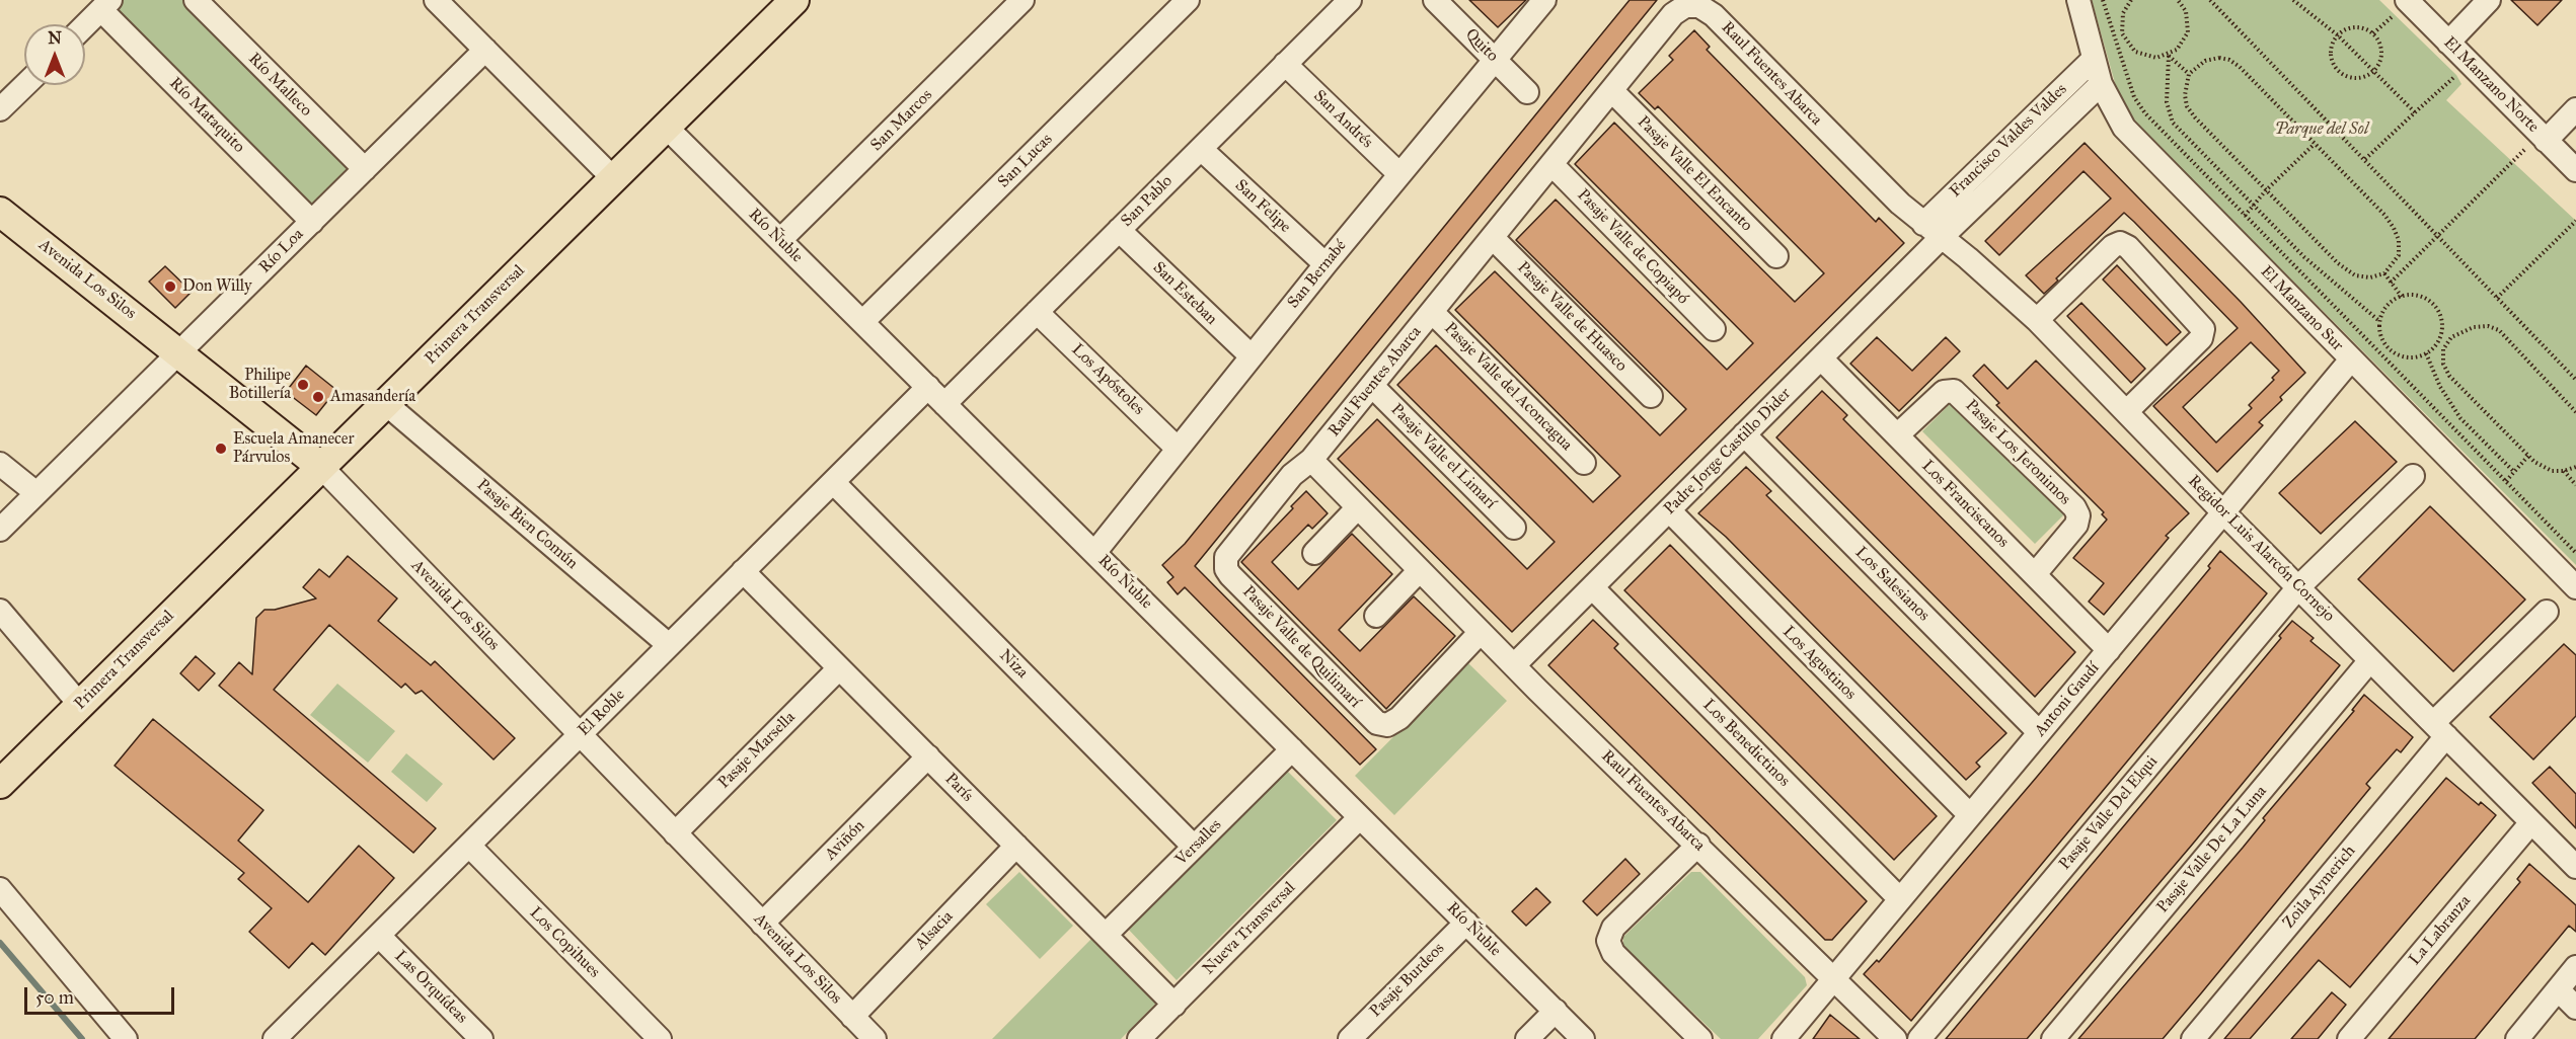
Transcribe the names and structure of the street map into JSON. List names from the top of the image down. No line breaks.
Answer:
{"streets":{"main road":["Avenida Los Silos","Primera Transversal"],"street":["Quito","Raul Fuentes Abarca","Río Malleco","El Manzano Norte","Río Mataquito","San Andrés","San Marcos","Francisco Valdes Valdes","San Lucas","Pasaje Valle El Encanto","San Pablo","San Felipe","Río Ñuble","Pasaje Valle de Copiapó","Río Loa","San Bernabé","San Esteban","El Manzano Sur","Pasaje Valle de Huasco","Los Apóstoles","Pasaje Valle del Aconcagua","Padre Jorge Castillo Dider","Pasaje Los Jeronimos","Pasaje Valle el Limarí","Los Franciscanos","Pasaje Bien Común","Regidor Luis Alarcón Cornejo","Los Salesianos","Pasaje Valle de Quilimarí","Los Agustinos","Niza","Antoni Gaudí","El Roble","Los Benedictinos","Pasaje Marsella","París","Pasaje Valle Del Elqui","Aviñón","Versalles","Pasaje Valle De La Luna","Zoila Aymerich","Nueva Transversal","Alsacia","La Labranza","Los Copihues","Pasaje Burdeos","Las Orquídeas"]},"crossings":[["Quito","San Bernabé"],["Raul Fuentes Abarca","Francisco Valdes Valdes"],["Raul Fuentes Abarca","Pasaje Valle El Encanto"],["Raul Fuentes Abarca","Pasaje Valle de Copiapó"],["Raul Fuentes Abarca","Pasaje Valle de Huasco"],["Raul Fuentes Abarca","Pasaje Valle del Aconcagua"],["Raul Fuentes Abarca","Padre Jorge Castillo Dider"],["Raul Fuentes Abarca","Pasaje Valle el Limarí"],["Raul Fuentes Abarca","Regidor Luis Alarcón Cornejo"],["Raul Fuentes Abarca","Pasaje Valle de Quilimarí"],["Raul Fuentes Abarca","Antoni Gaudí"],["Río Malleco","Río Loa"],["Río Mataquito","Río Loa"],["San Andrés","San Pablo"],["San Andrés","San Bernabé"],["San Marcos","Río Ñuble"],["Francisco Valdes Valdes","El Manzano Sur"],["Francisco Valdes Valdes","Padre Jorge Castillo Dider"],["Francisco Valdes Valdes","Regidor Luis Alarcón Cornejo"],["San Lucas","Río Ñuble"],["San Pablo","San Felipe"],["San Pablo","Río Ñuble"],["San Pablo","San Esteban"],["San Pablo","Los Apóstoles"],["San Felipe","San Bernabé"],["Río Ñuble","San Bernabé"],["Río Ñuble","Primera Transversal"],["Río Ñuble","El Roble"],["Río Ñuble","Versalles"],["Río Ñuble","Nueva Transversal"],["Río Ñuble","Pasaje Burdeos"],["Río Loa","Avenida Los Silos"],["San Bernabé","San Esteban"],["San Bernabé","Los Apóstoles"],["Avenida Los Silos","Primera Transversal"],["Avenida Los Silos","El Roble"],["Avenida Los Silos","Pasaje Marsella"],["Avenida Los Silos","Aviñón"],["Avenida Los Silos","Alsacia"],["El Manzano Sur","Antoni Gaudí"],["Primera Transversal","Pasaje Bien Común"],["Padre Jorge Castillo Dider","Los Franciscanos"],["Padre Jorge Castillo Dider","Regidor Luis Alarcón Cornejo"],["Padre Jorge Castillo Dider","Los Salesianos"],["Padre Jorge Castillo Dider","Los Agustinos"],["Padre Jorge Castillo Dider","Los Benedictinos"],["Pasaje Los Jeronimos","Los Franciscanos"],["Los Franciscanos","Antoni Gaudí"],["Pasaje Bien Común","El Roble"],["Regidor Luis Alarcón Cornejo","Antoni Gaudí"],["Regidor Luis Alarcón Cornejo","Pasaje Valle Del Elqui"],["Regidor Luis Alarcón Cornejo","Pasaje Valle De La Luna"],["Regidor Luis Alarcón Cornejo","Zoila Aymerich"],["Regidor Luis Alarcón Cornejo","La Labranza"],["Los Salesianos","Antoni Gaudí"],["Los Agustinos","Antoni Gaudí"],["Niza","El Roble"],["Niza","Versalles"],["Antoni Gaudí","Los Benedictinos"],["El Roble","París"],["El Roble","Los Copihues"],["El Roble","Las Orquídeas"],["Pasaje Marsella","París"],["París","Aviñón"],["París","Versalles"],["París","Nueva Transversal"],["París","Alsacia"]],"parks":["Parque del Sol"],"places":["Don Willy","Philipe Botillería","Amasandería","Escuela Amanecer Párvulos"],"scale_bar":"50 m","north":"top"}
